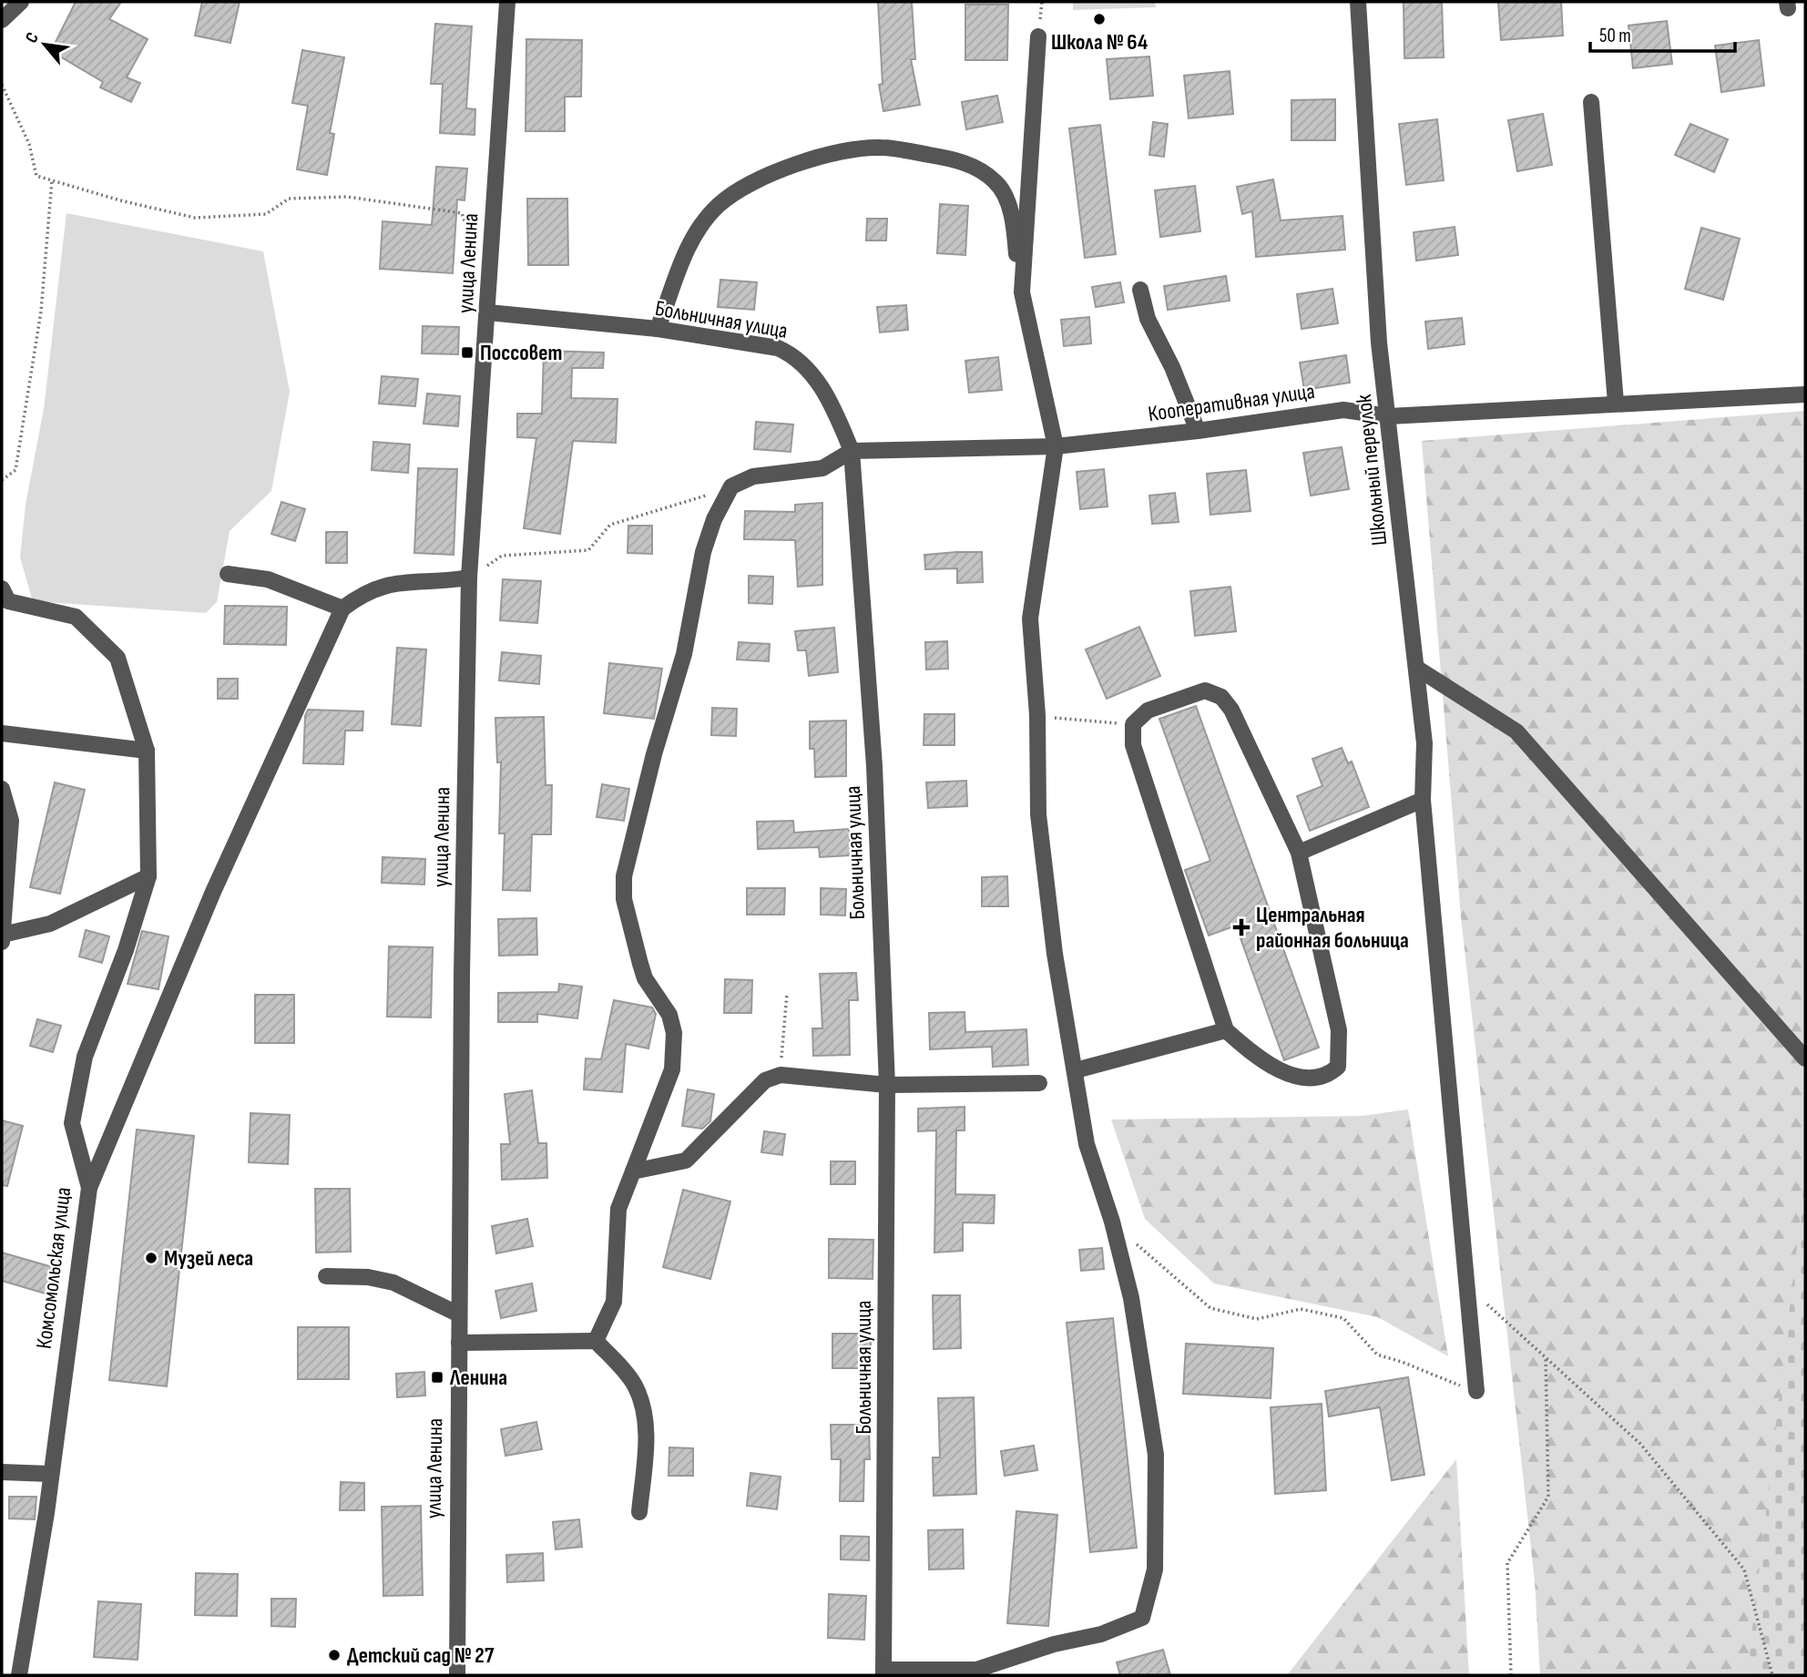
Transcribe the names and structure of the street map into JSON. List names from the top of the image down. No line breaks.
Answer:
{"streets":{"street":["улица Ленина","Больничная улица","Кооперативная улица","Школьный переулок","Комсомольская улица"]},"crossings":[["улица Ленина","Больничная улица"],["Больничная улица","Кооперативная улица"],["Кооперативная улица","Школьный переулок"]],"places":{"other":["Школа № 64","Музей леса","Детский сад № 27"],"transit":["Поссовет","Ленина"],"health":["Центральная районная больница"]},"scale_bar":"50 m","north":"top left"}
